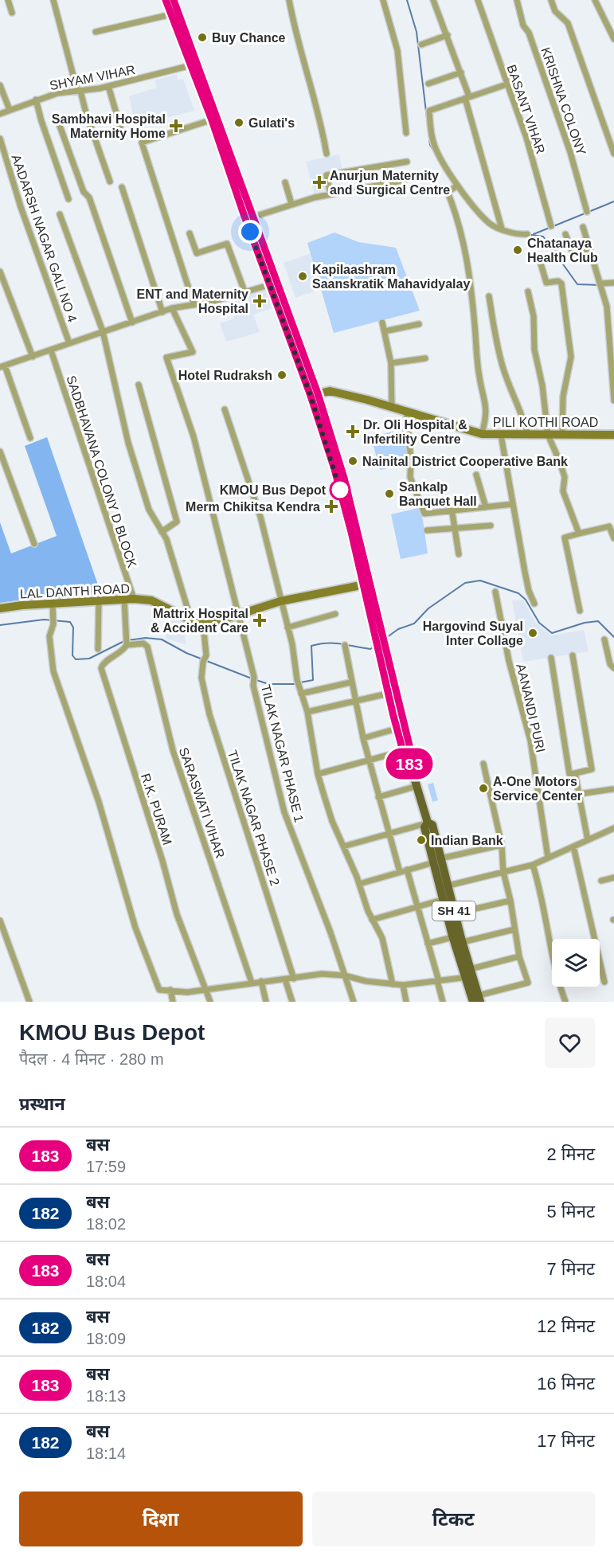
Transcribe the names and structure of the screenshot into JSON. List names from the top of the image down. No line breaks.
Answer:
{"streets":{"main road":["SH 41"],"street":["SHYAM VIHAR","KRISHNA COLONY","BASANT VIHAR","AADARSH NAGAR GALI NO 4","PILI KOTHI ROAD","SADBHAVANA COLONY D BLOCK","LAL DANTH ROAD","AANANDI PURI","TILAK NAGAR PHASE 1","SARASWATI VIHAR","R.K. PURAM","TILAK NAGAR PHASE 2"]},"crossings":[["SHYAM VIHAR","SH 41"],["PILI KOTHI ROAD","SH 41"],["SADBHAVANA COLONY D BLOCK","LAL DANTH ROAD"],["LAL DANTH ROAD","TILAK NAGAR PHASE 1"],["LAL DANTH ROAD","TILAK NAGAR PHASE 2"],["LAL DANTH ROAD","SH 41"],["SARASWATI VIHAR","R.K. PURAM"]],"places":{"other":["Buy Chance","Gulati's","Chatanaya Health Club","Kapilaashram Saanskratik Mahavidyalay","Hotel Rudraksh","Nainital District Cooperative Bank","KMOU Bus Depot","Sankalp Banquet Hall","Hargovind Suyal Inter Collage","A-One Motors Service Center","Indian Bank"],"health":["Sambhavi Hospital Maternity Home","Anurjun Maternity and Surgical Centre","ENT and Maternity Hospital","Dr. Oli Hospital & Infertility Centre","Merm Chikitsa Kendra","Mattrix Hospital & Accident Care"]},"lines":["bus line 183"],"page":{"on_map":"183","heading":[["KMOU Bus Depot","पैदल · 4 मिनट · 280 m"],"प्रस्थान"],"list":[{"mark":"183","name":"बस","note":"17:59","value":"2 मिनट"},{"mark":"182","name":"बस","note":"18:02","value":"5 मिनट"},{"mark":"183","name":"बस","note":"18:04","value":"7 मिनट"},{"mark":"182","name":"बस","note":"18:09","value":"12 मिनट"},{"mark":"183","name":"बस","note":"18:13","value":"16 मिनट"},{"mark":"182","name":"बस","note":"18:14","value":"17 मिनट"}],"buttons":["दिशा","टिकट"]}}
